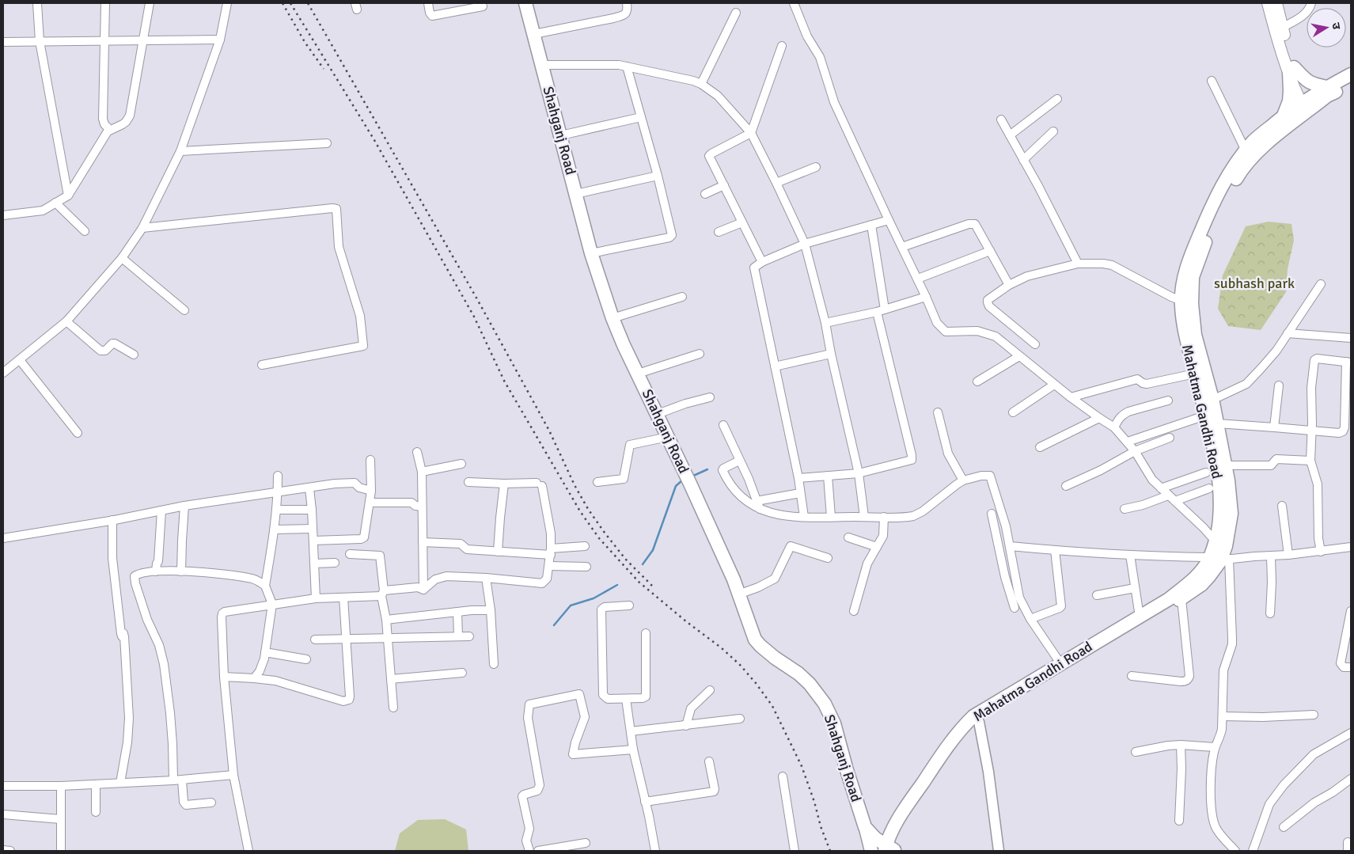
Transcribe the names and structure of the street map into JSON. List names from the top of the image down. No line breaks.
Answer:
{"streets":{"main road":["Shahganj Road","Mahatma Gandhi Road"]},"crossings":[["Shahganj Road","Mahatma Gandhi Road"]],"parks":["subhash park"],"north":"right"}
